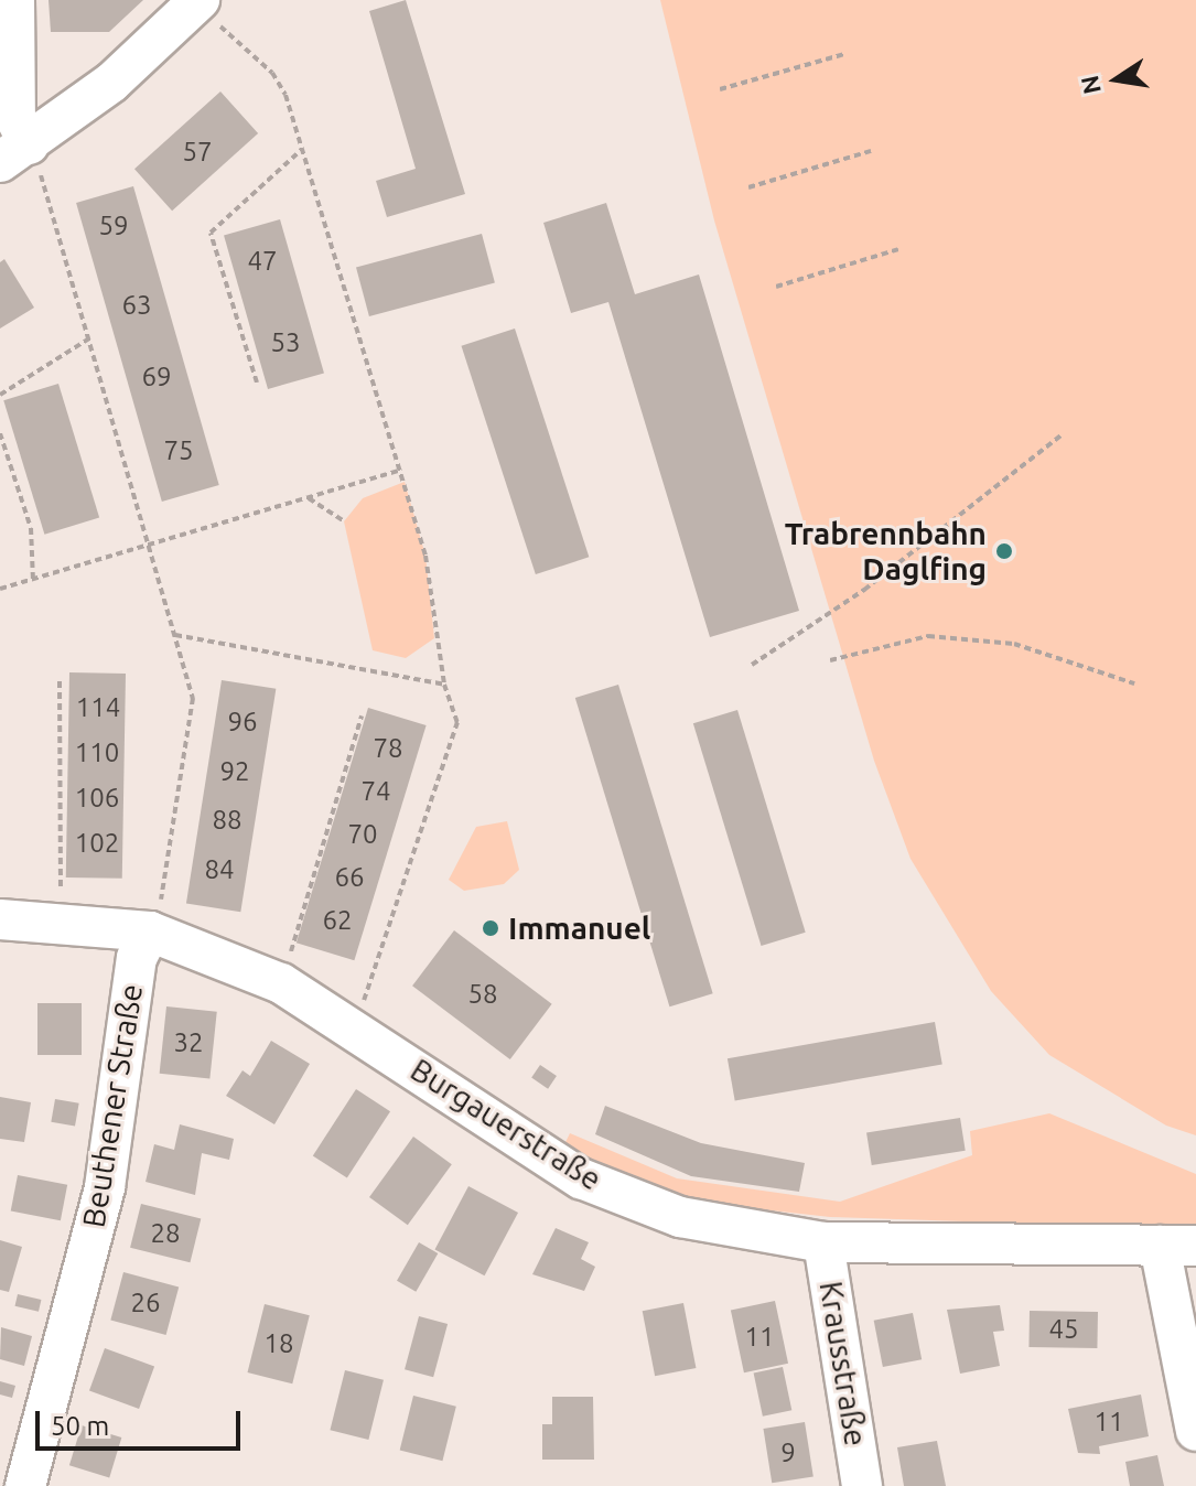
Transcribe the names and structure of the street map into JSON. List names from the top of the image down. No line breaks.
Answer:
{"streets":{"street":["Beuthener Straße","Burgauerstraße","Krausstraße"]},"crossings":[["Beuthener Straße","Burgauerstraße"],["Burgauerstraße","Krausstraße"]],"places":["Trabrennbahn Daglfing","Immanuel"],"house_numbers":["57","59","47","63","53","69","75","114","96","78","110","92","74","106","88","70","102","84","66","62","58","32","28","26","45","11","18","11","9"],"scale_bar":"50 m","north":"left"}
